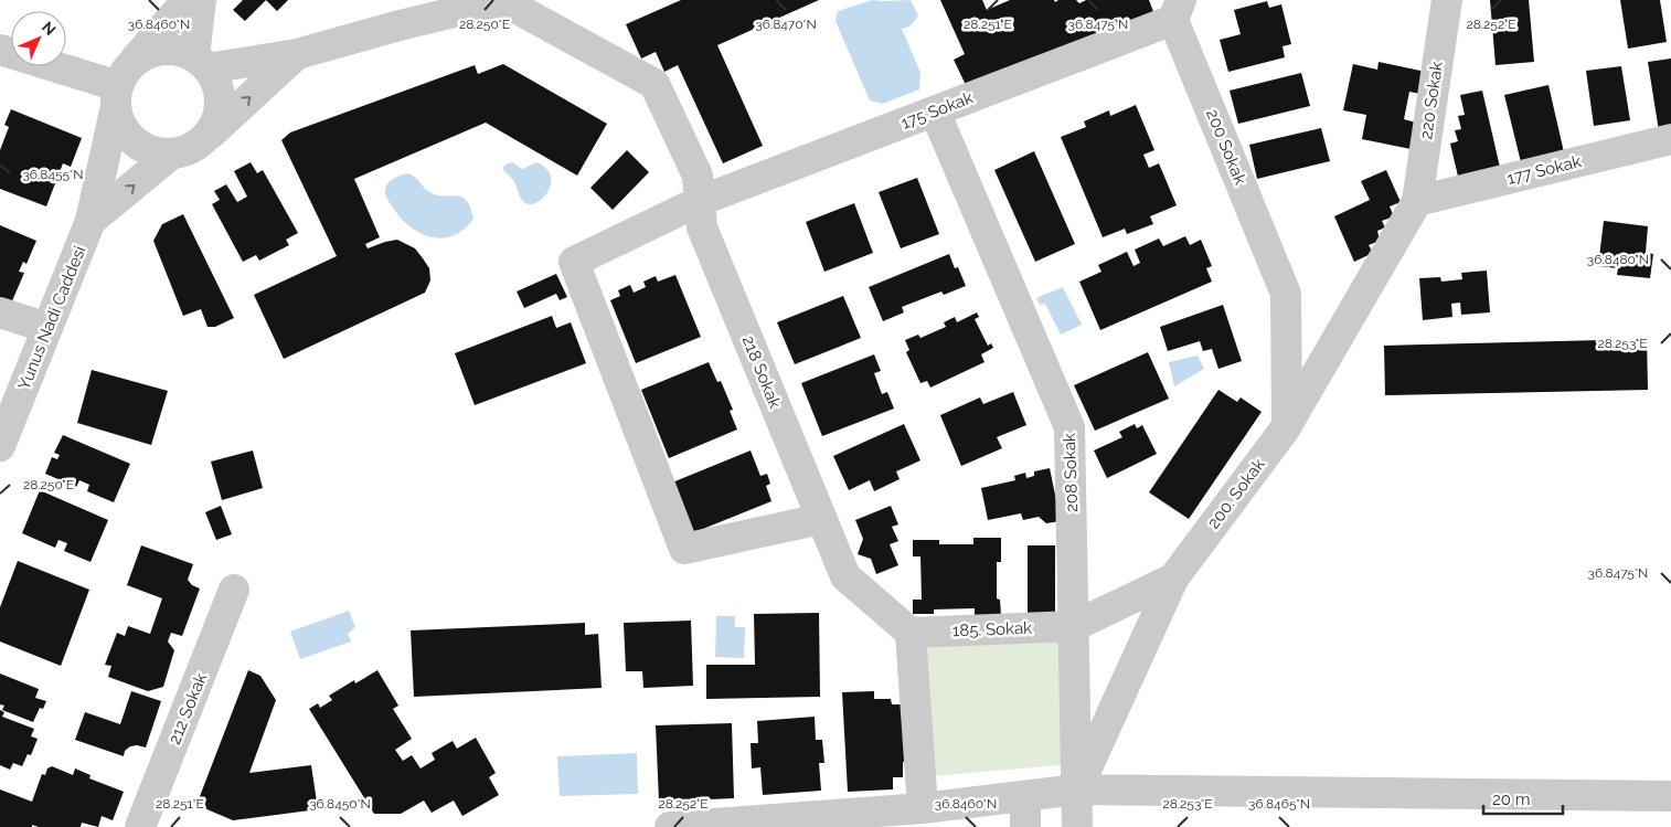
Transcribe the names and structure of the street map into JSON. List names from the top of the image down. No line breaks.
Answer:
{"streets":{"street":["220 Sokak","175 Sokak","200 Sokak","177 Sokak","Yunus Nadi Caddesi","218 Sokak","208 Sokak","200. Sokak","185. Sokak","212 Sokak"]},"crossings":[["220 Sokak","177 Sokak"],["220 Sokak","200. Sokak"],["175 Sokak","200 Sokak"],["175 Sokak","218 Sokak"],["175 Sokak","208 Sokak"],["200 Sokak","200. Sokak"],["177 Sokak","200. Sokak"],["218 Sokak","185. Sokak"],["208 Sokak","200. Sokak"],["208 Sokak","185. Sokak"],["200. Sokak","185. Sokak"]],"scale_bar":"20 m","north":"top right","coordinates":["36.8460°N","28.250°E","36.8470°N","28.251°E","36.8475°N","28.252°E","36.8455°N","36.8480°N","28.253°E","36.8450°N","36.8465°N"]}
